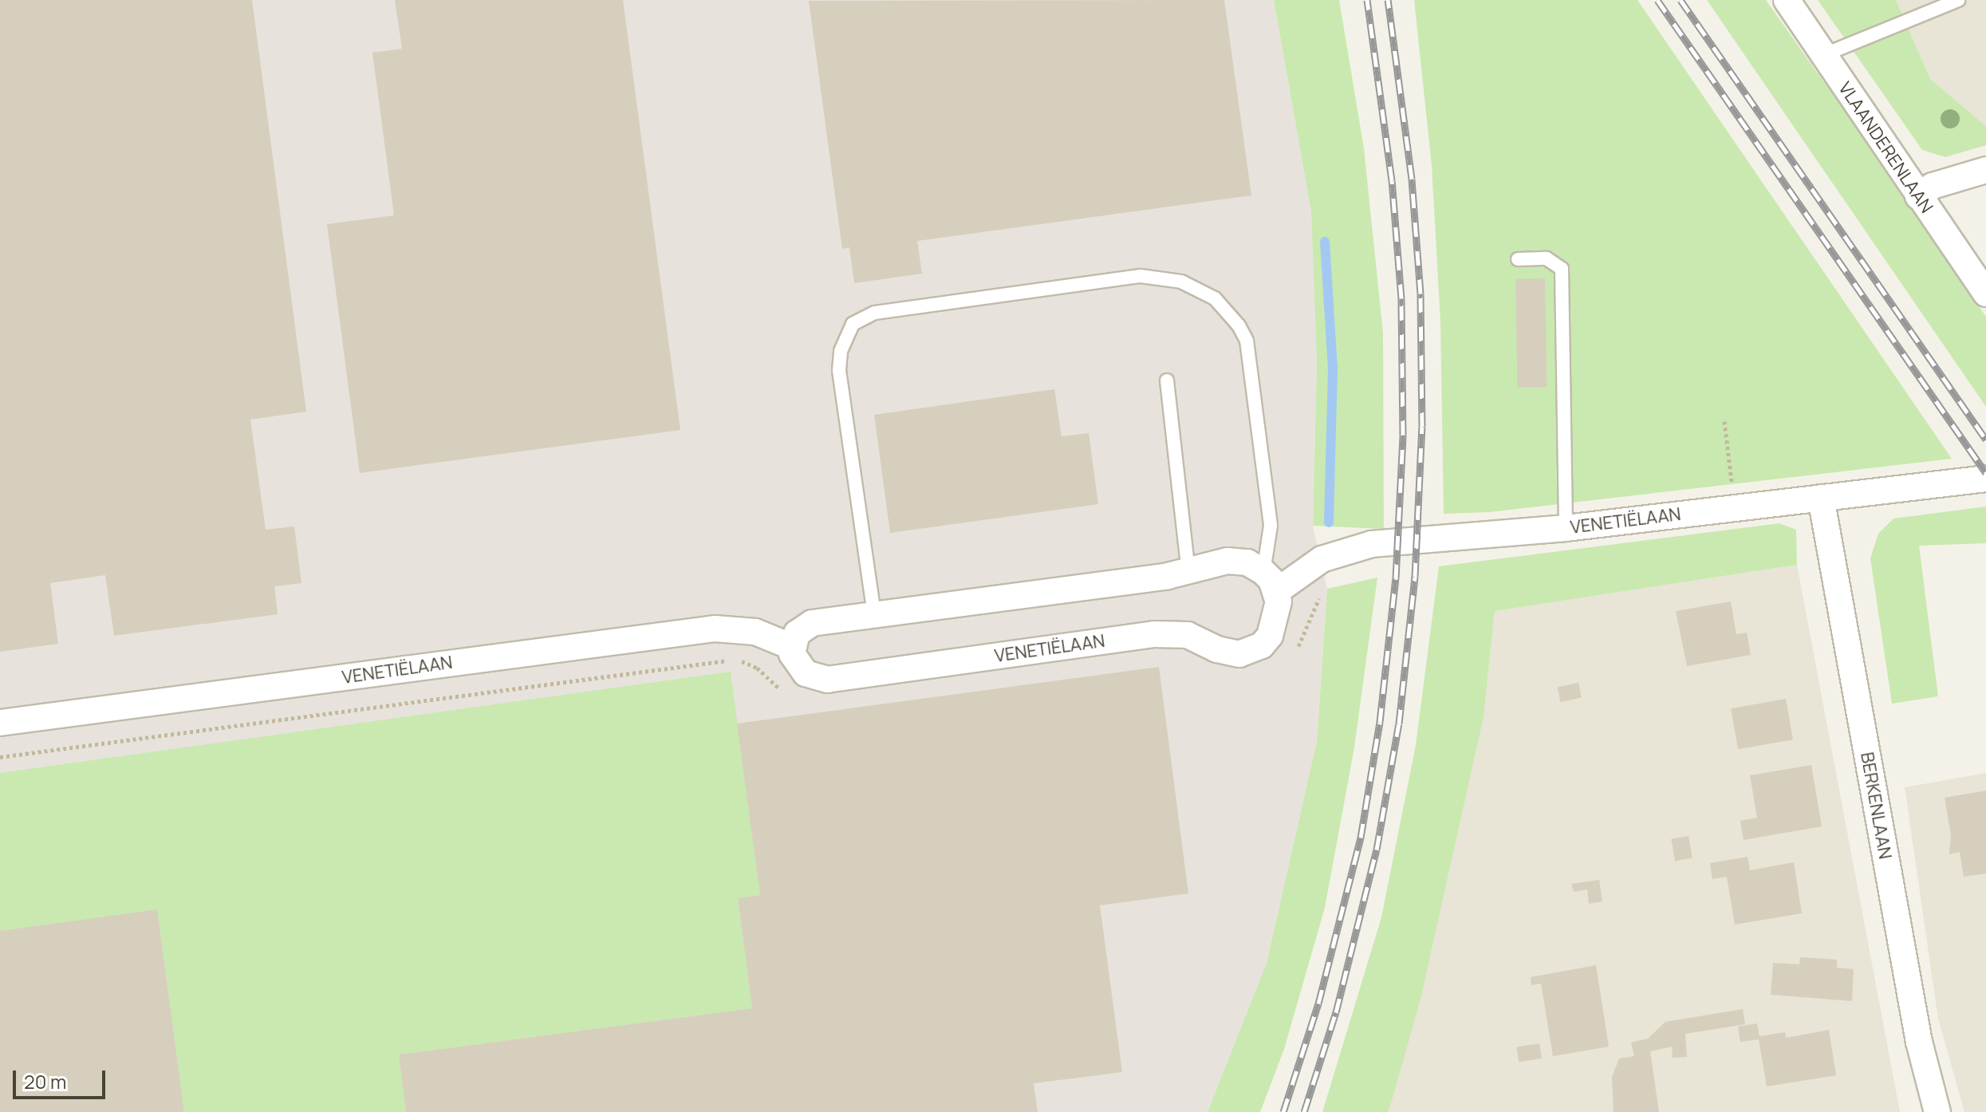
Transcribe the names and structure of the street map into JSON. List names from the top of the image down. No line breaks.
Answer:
{"streets":{"street":["VLAANDERENLAAN","VENETIËLAAN","BERKENLAAN"]},"crossings":[["VENETIËLAAN","BERKENLAAN"]],"scale_bar":"20 m"}
